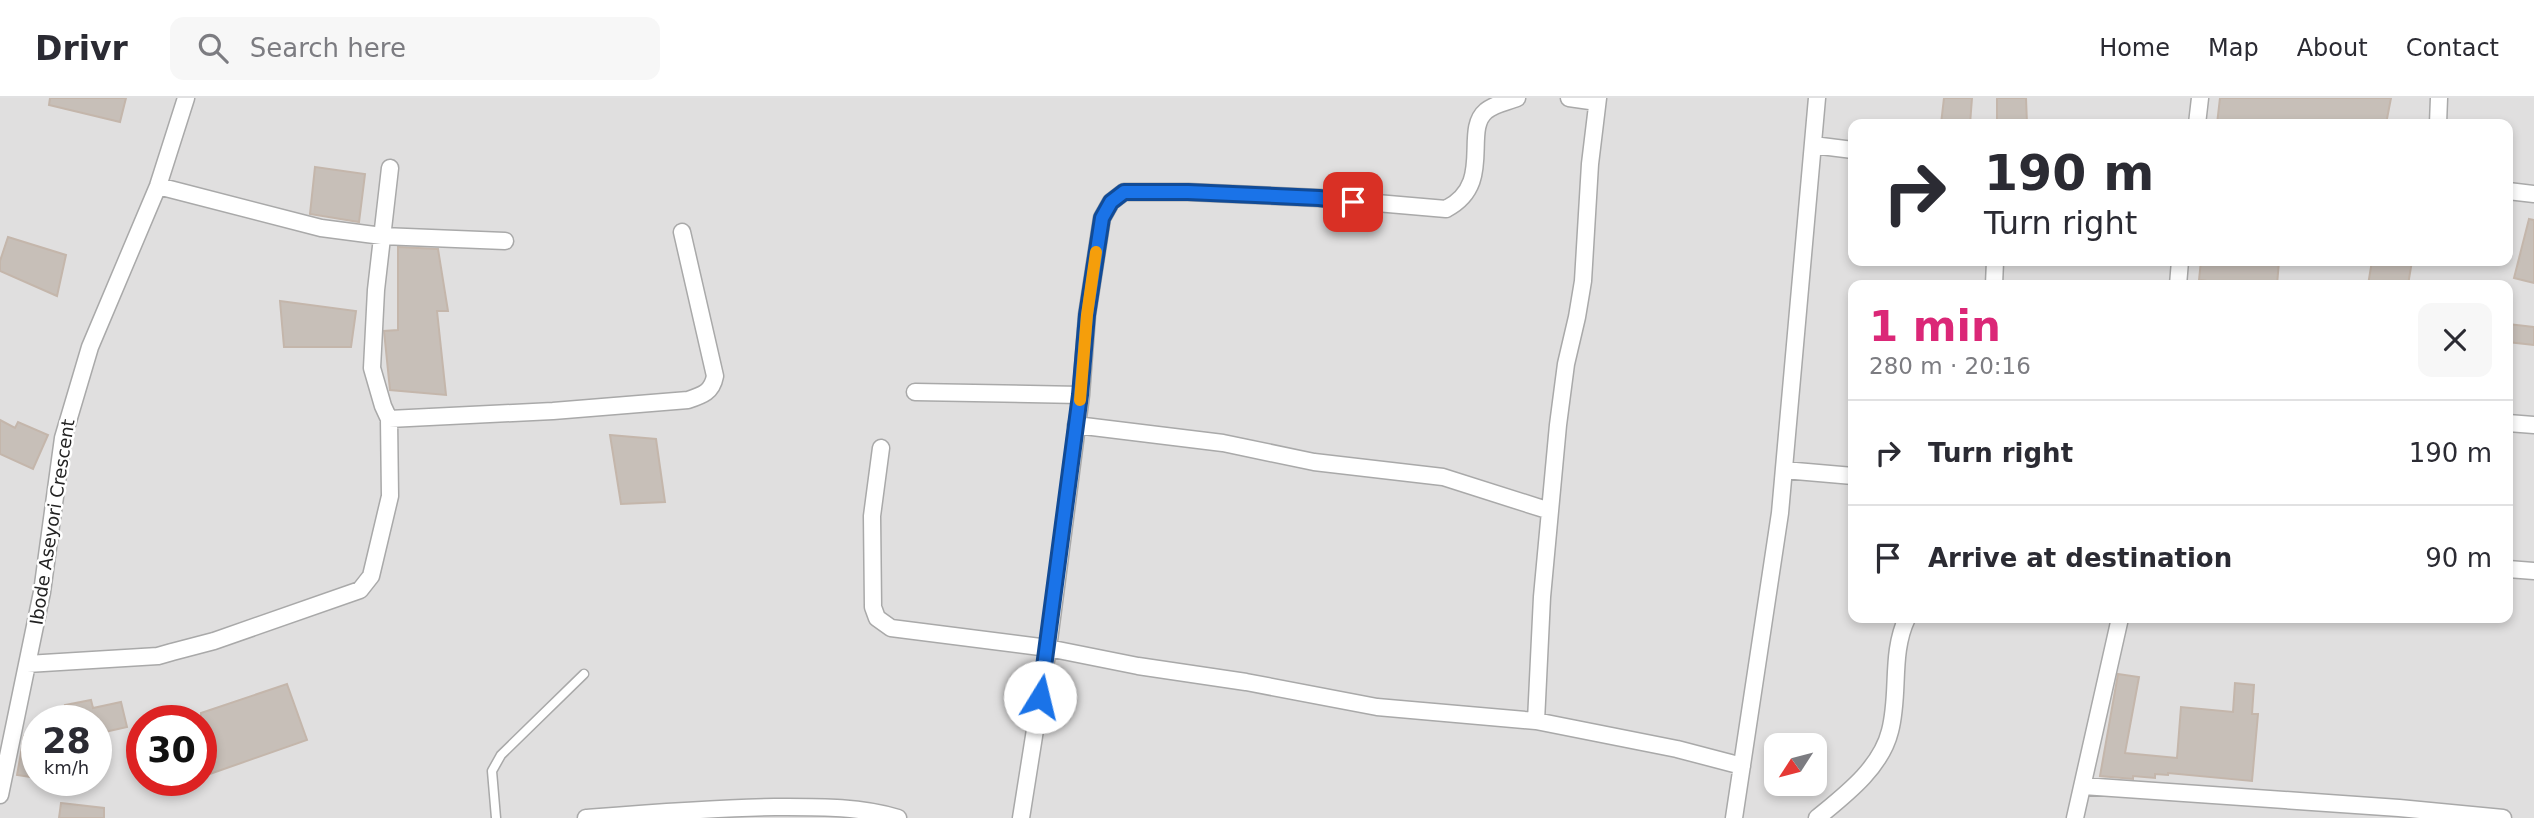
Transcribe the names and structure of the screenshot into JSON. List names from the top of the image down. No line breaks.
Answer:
{"streets":{"street":["Ibode Aseyori Crescent"]},"north":"bottom left","page":{"header":"Drivr","search":"Search here","nav":["Home","Map","About","Contact"],"turn":["190 m","Turn right"],"heading":["1 min","280 m · 20:16"],"list":[{"name":"Turn right","value":"190 m"},{"name":"Arrive at destination","value":"90 m"}],"speed":"28 km/h","limit":"30"}}
